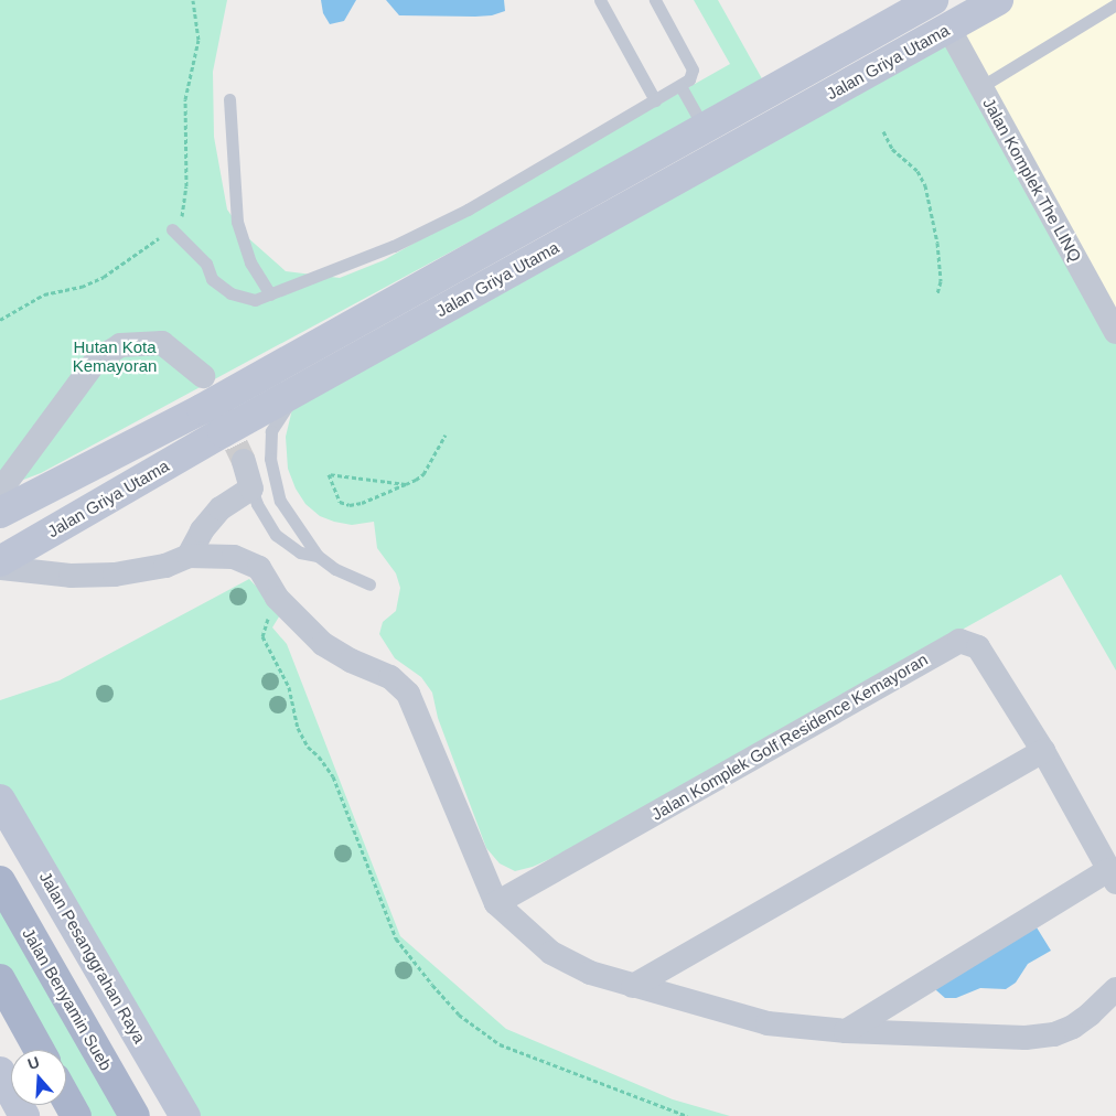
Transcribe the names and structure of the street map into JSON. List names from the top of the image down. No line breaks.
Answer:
{"streets":{"main road":["Jalan Griya Utama","Jalan Pesanggrahan Raya","Jalan Benyamin Sueb"],"street":["Jalan Komplek The LINQ","Jalan Komplek Golf Residence Kemayoran"]},"crossings":[["Jalan Griya Utama","Jalan Komplek The LINQ"]],"parks":["Hutan Kota Kemayoran"],"north":"top"}
